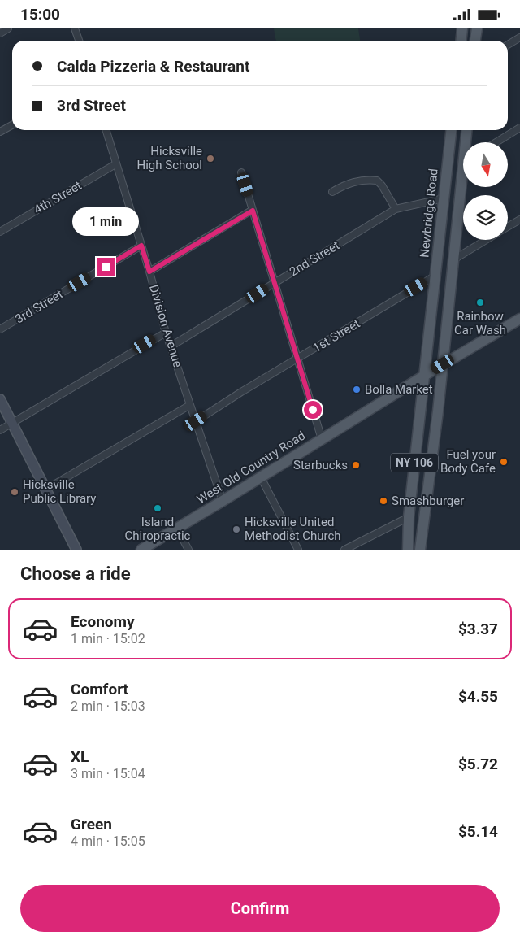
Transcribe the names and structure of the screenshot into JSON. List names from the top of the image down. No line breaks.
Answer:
{"streets":{"main road":["Newbridge Road","NY 106","West Old Country Road"],"street":["4th Street","2nd Street","3rd Street","Division Avenue","1st Street"]},"crossings":[["4th Street","Division Avenue"],["Newbridge Road","2nd Street"],["Newbridge Road","1st Street"],["Newbridge Road","NY 106"],["Newbridge Road","West Old Country Road"],["2nd Street","Division Avenue"],["3rd Street","Division Avenue"],["Division Avenue","1st Street"],["Division Avenue","West Old Country Road"],["NY 106","West Old Country Road"]],"places":["Hicksville High School","Rainbow Car Wash","Bolla Market","Fuel your Body Cafe","Starbucks","Hicksville Public Library","Smashburger","Island Chiropractic","Hicksville United Methodist Church"],"north":"bottom","page":{"status":"15:00","banner":["Calda Pizzeria & Restaurant","3rd Street"],"bubble":"1 min","heading":"Choose a ride","list":[{"name":"Economy","note":"1 min · 15:02","value":"$3.37"},{"name":"Comfort","note":"2 min · 15:03","value":"$4.55"},{"name":"XL","note":"3 min · 15:04","value":"$5.72"},{"name":"Green","note":"4 min · 15:05","value":"$5.14"}],"buttons":"Confirm"}}
